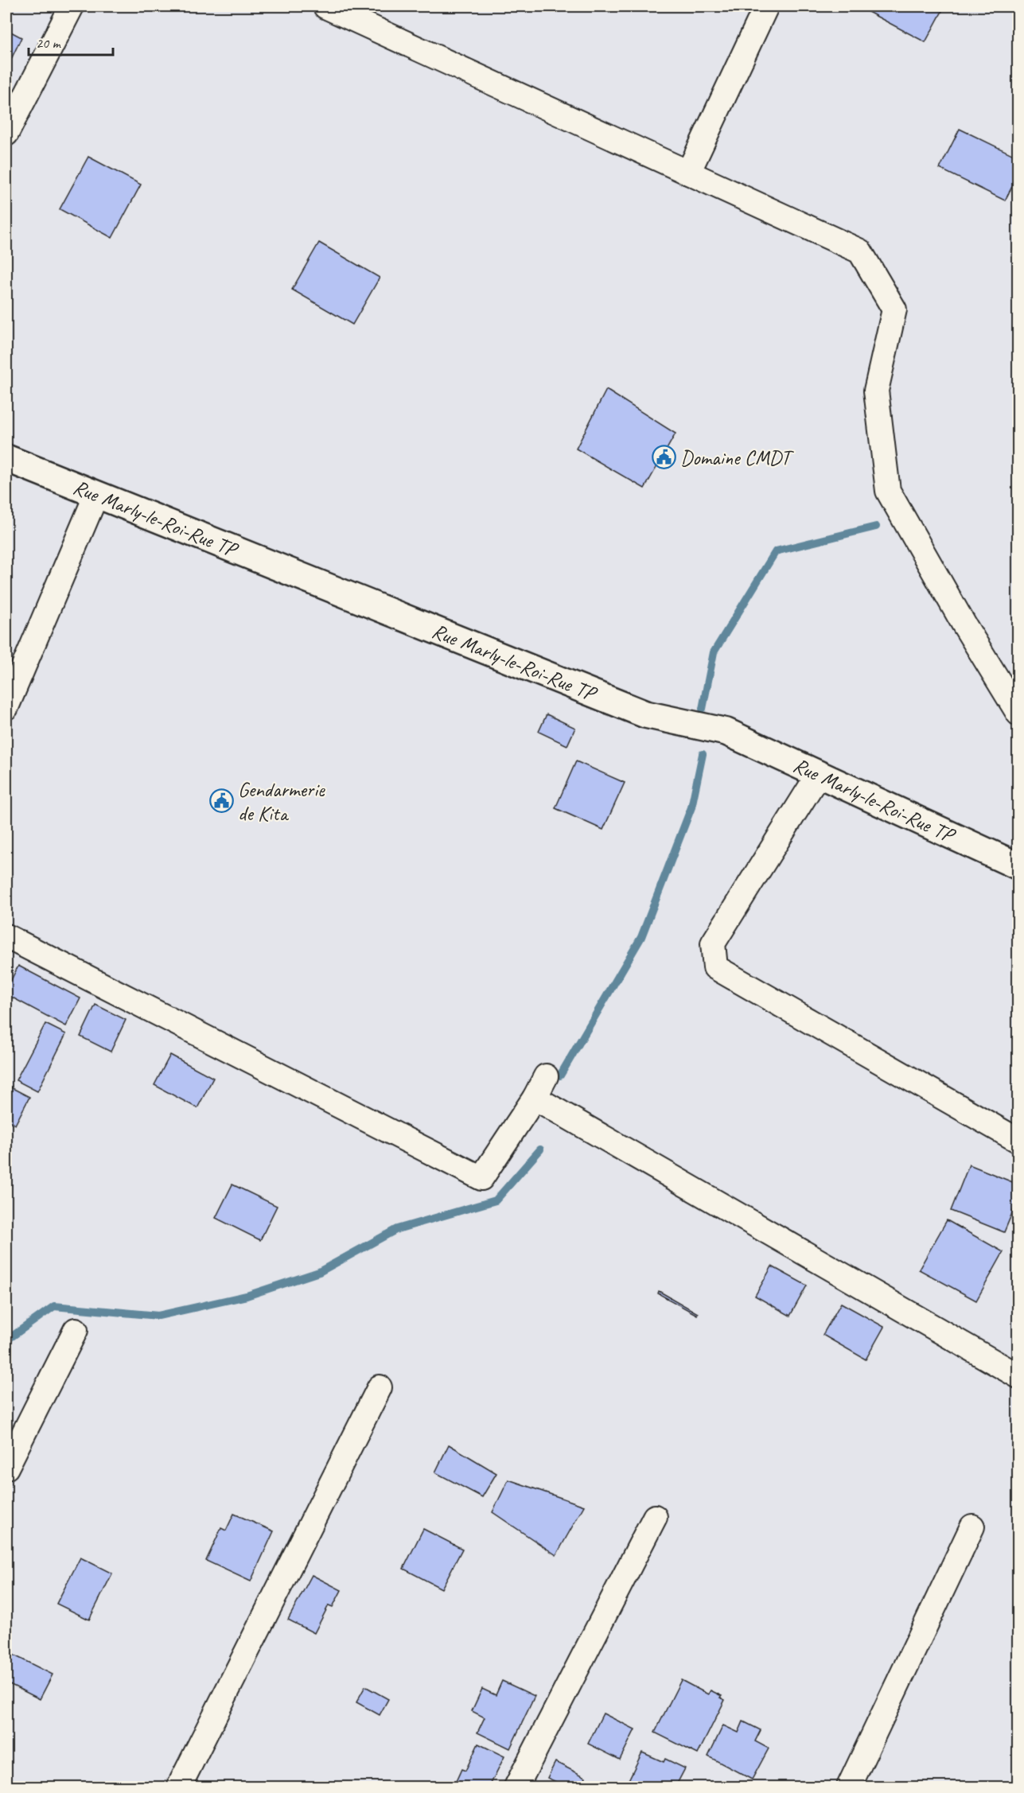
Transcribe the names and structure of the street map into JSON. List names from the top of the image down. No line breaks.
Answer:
{"streets":{"street":["Rue Marly-le-Roi-Rue TP"]},"places":{"public building":["Domaine CMDT","Gendarmerie de Kita"]},"scale_bar":"20 m"}
